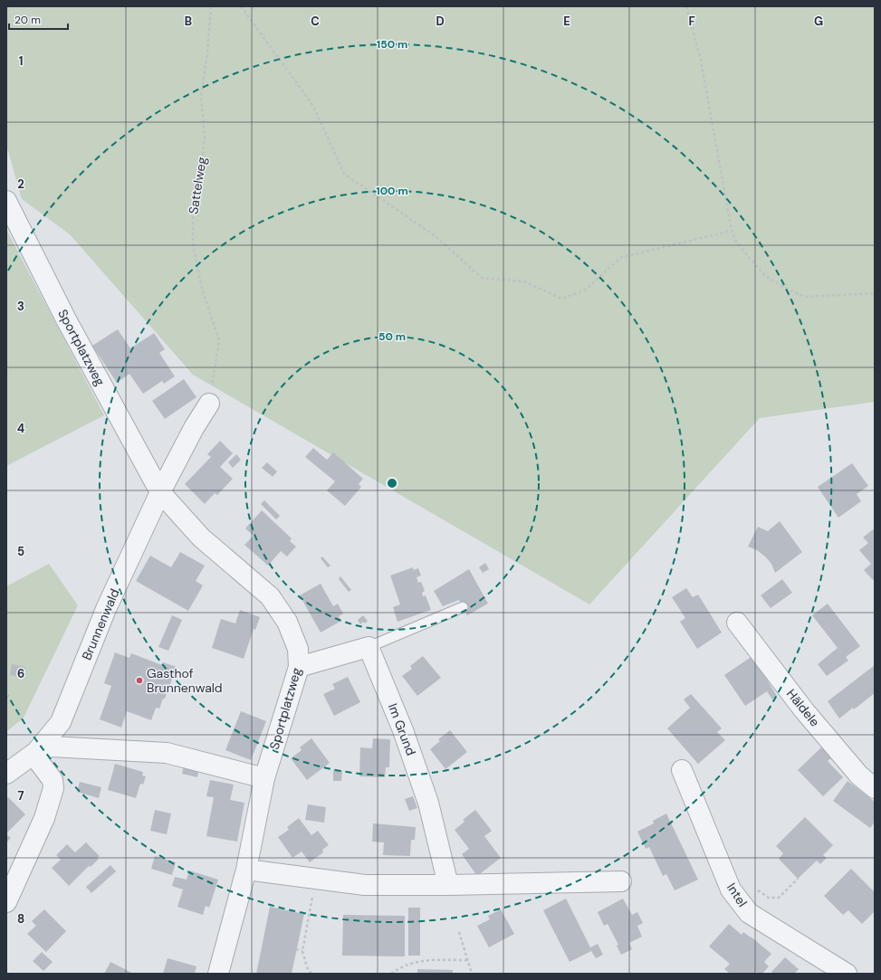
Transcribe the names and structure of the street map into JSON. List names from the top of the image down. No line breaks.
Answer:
{"streets":{"street":["Sportplatzweg","Brunnenwald","Häldele","Im Grund","Intel"],"path":["Sattelweg"]},"crossings":[["Sportplatzweg","Brunnenwald"]],"places":["Gasthof Brunnenwald"],"scale_bar":"20 m","grid":{"columns":["B","C","D","E","F","G"],"rows":["1","2","3","4","5","6","7","8"]},"rings":["150 m","100 m","50 m"]}
